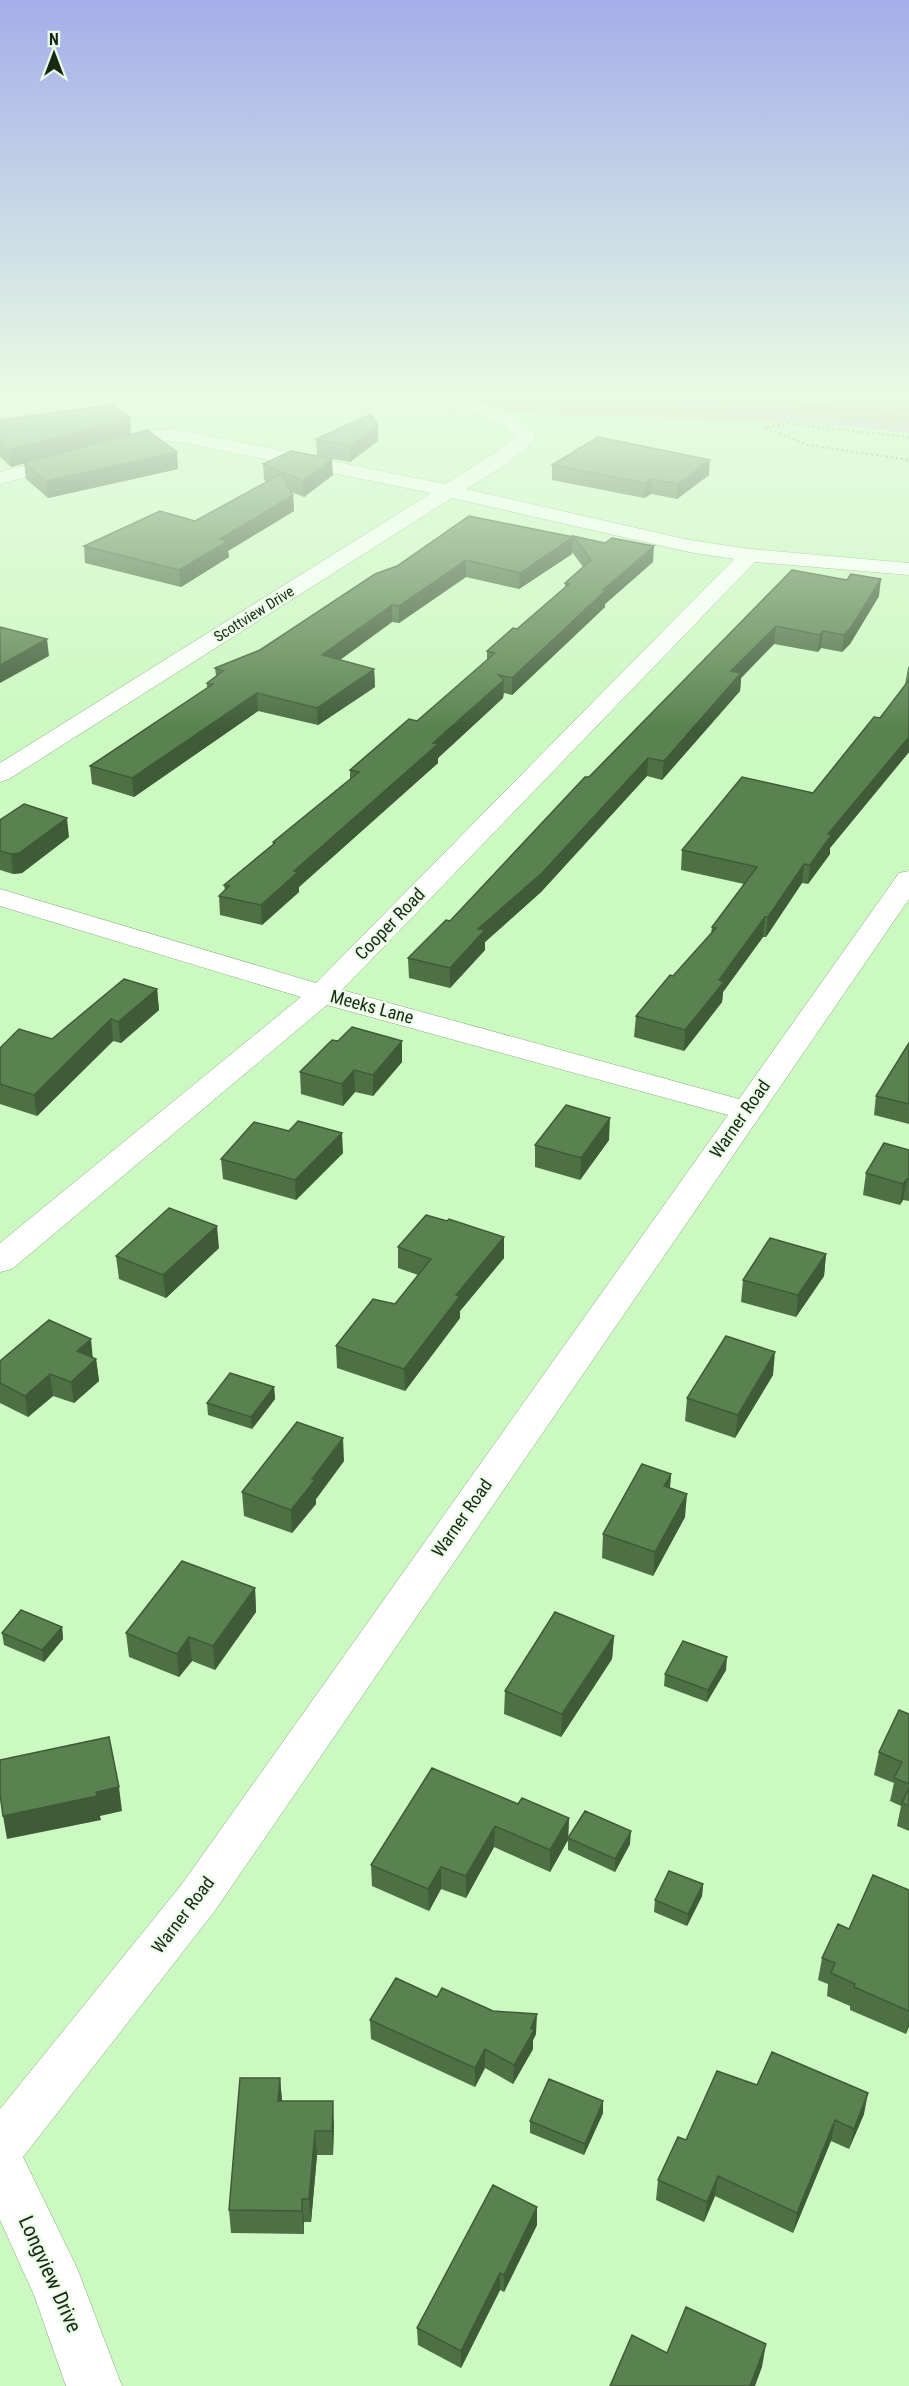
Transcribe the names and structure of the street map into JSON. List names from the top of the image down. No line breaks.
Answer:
{"streets":{"street":["Scottview Drive","Cooper Road","Meeks Lane","Warner Road","Longview Drive"]},"crossings":[["Cooper Road","Meeks Lane"],["Meeks Lane","Warner Road"]],"north":"top"}
